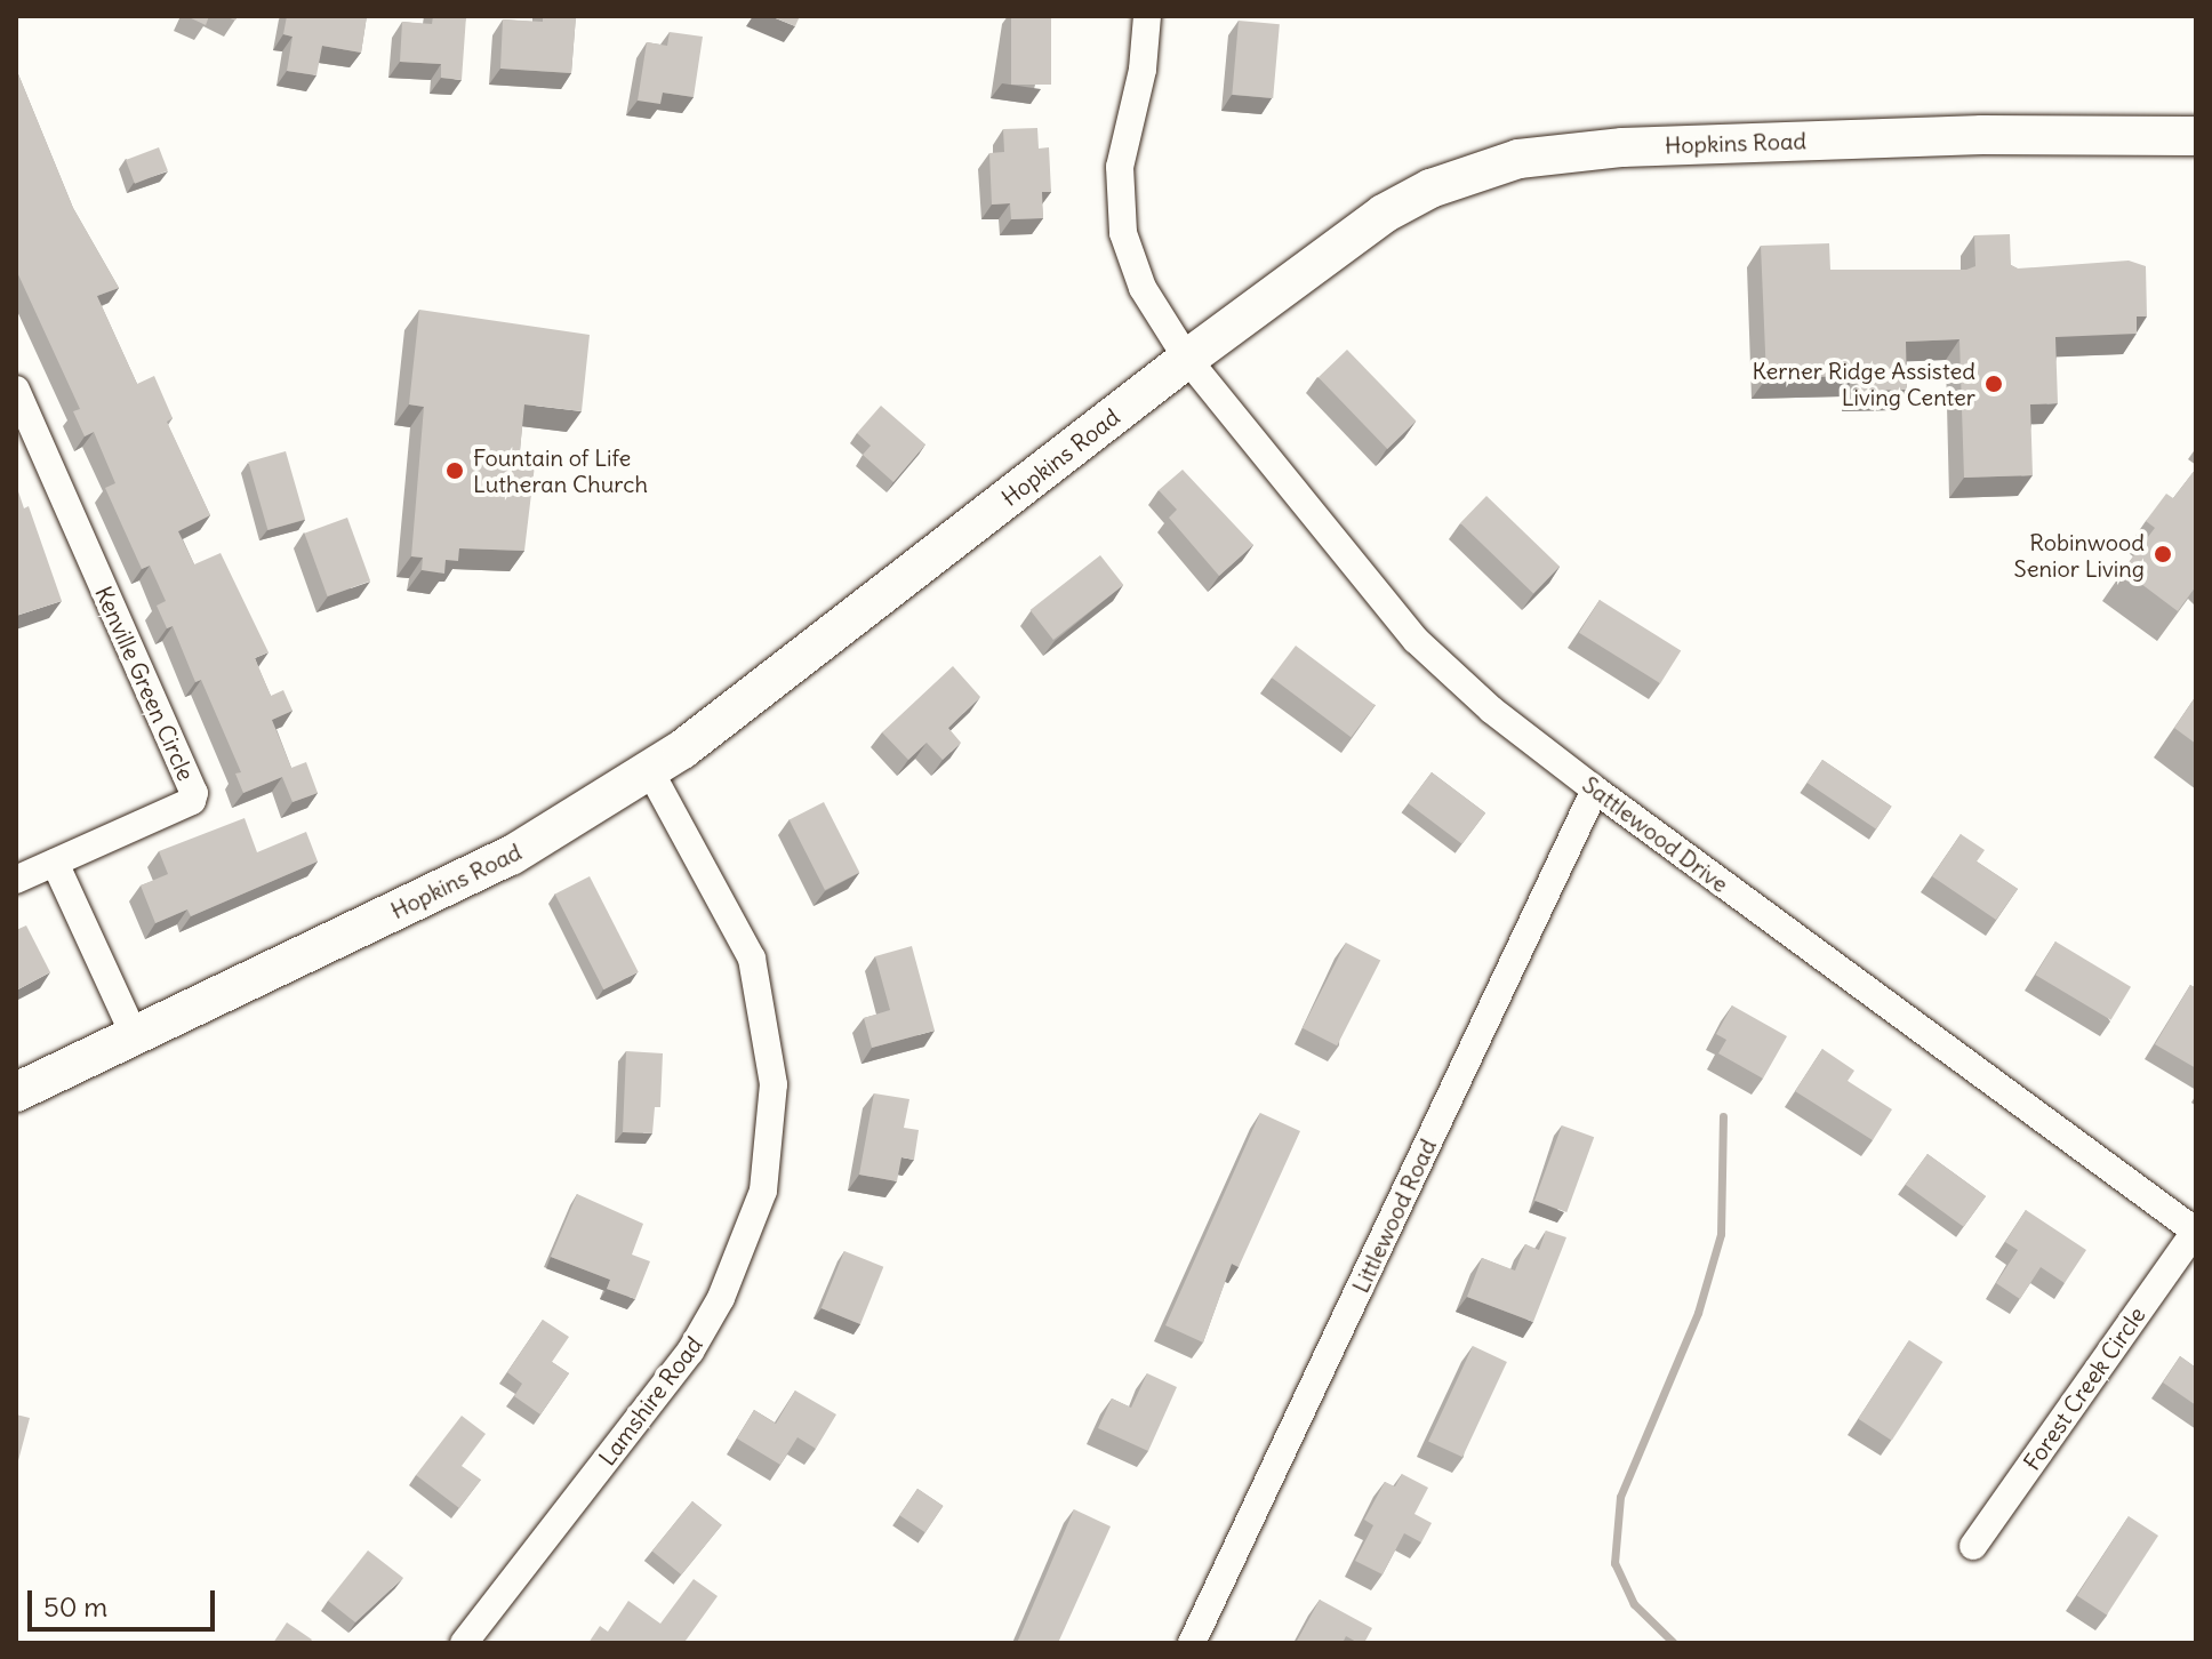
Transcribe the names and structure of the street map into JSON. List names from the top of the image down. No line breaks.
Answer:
{"streets":{"main road":["Hopkins Road"],"street":["Kenville Green Circle","Sattlewood Drive","Littlewood Road","Forest Creek Circle","Lamshire Road"]},"crossings":[["Hopkins Road","Sattlewood Drive"],["Hopkins Road","Lamshire Road"],["Sattlewood Drive","Littlewood Road"],["Sattlewood Drive","Forest Creek Circle"]],"places":["Kerner Ridge Assisted Living Center","Fountain of Life Lutheran Church","Robinwood Senior Living"],"scale_bar":"50 m"}
